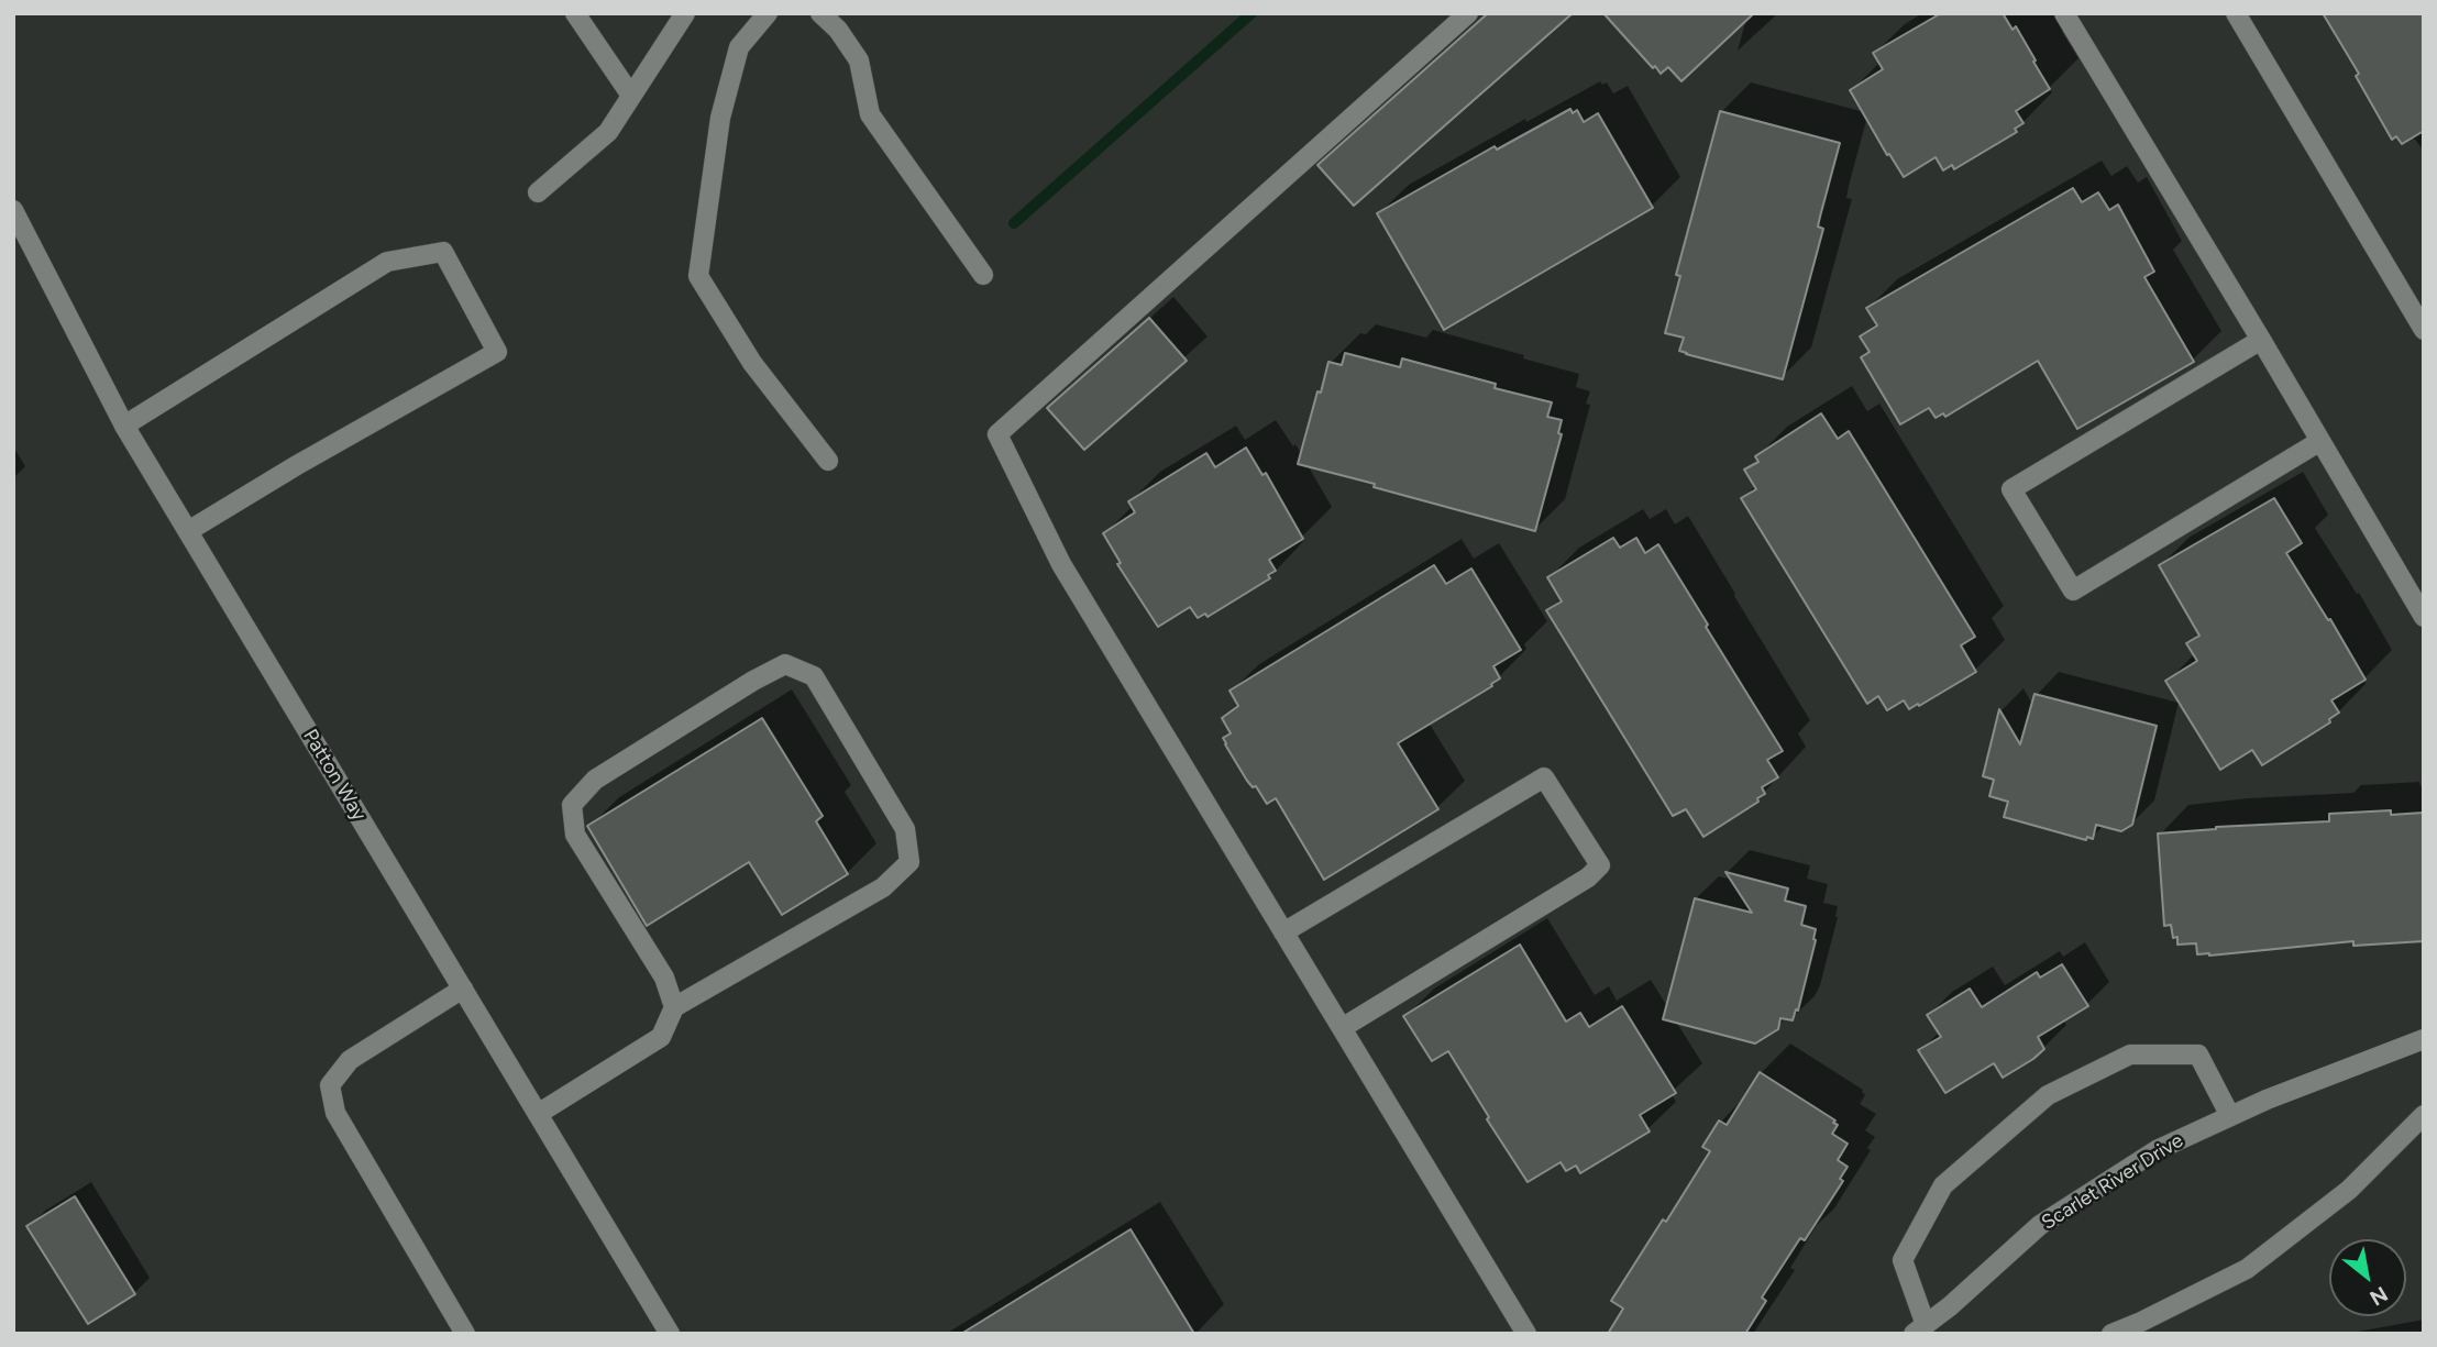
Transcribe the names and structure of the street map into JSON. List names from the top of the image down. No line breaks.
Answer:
{"streets":{"street":["Patton Way","Scarlet River Drive"]},"north":"bottom right"}
